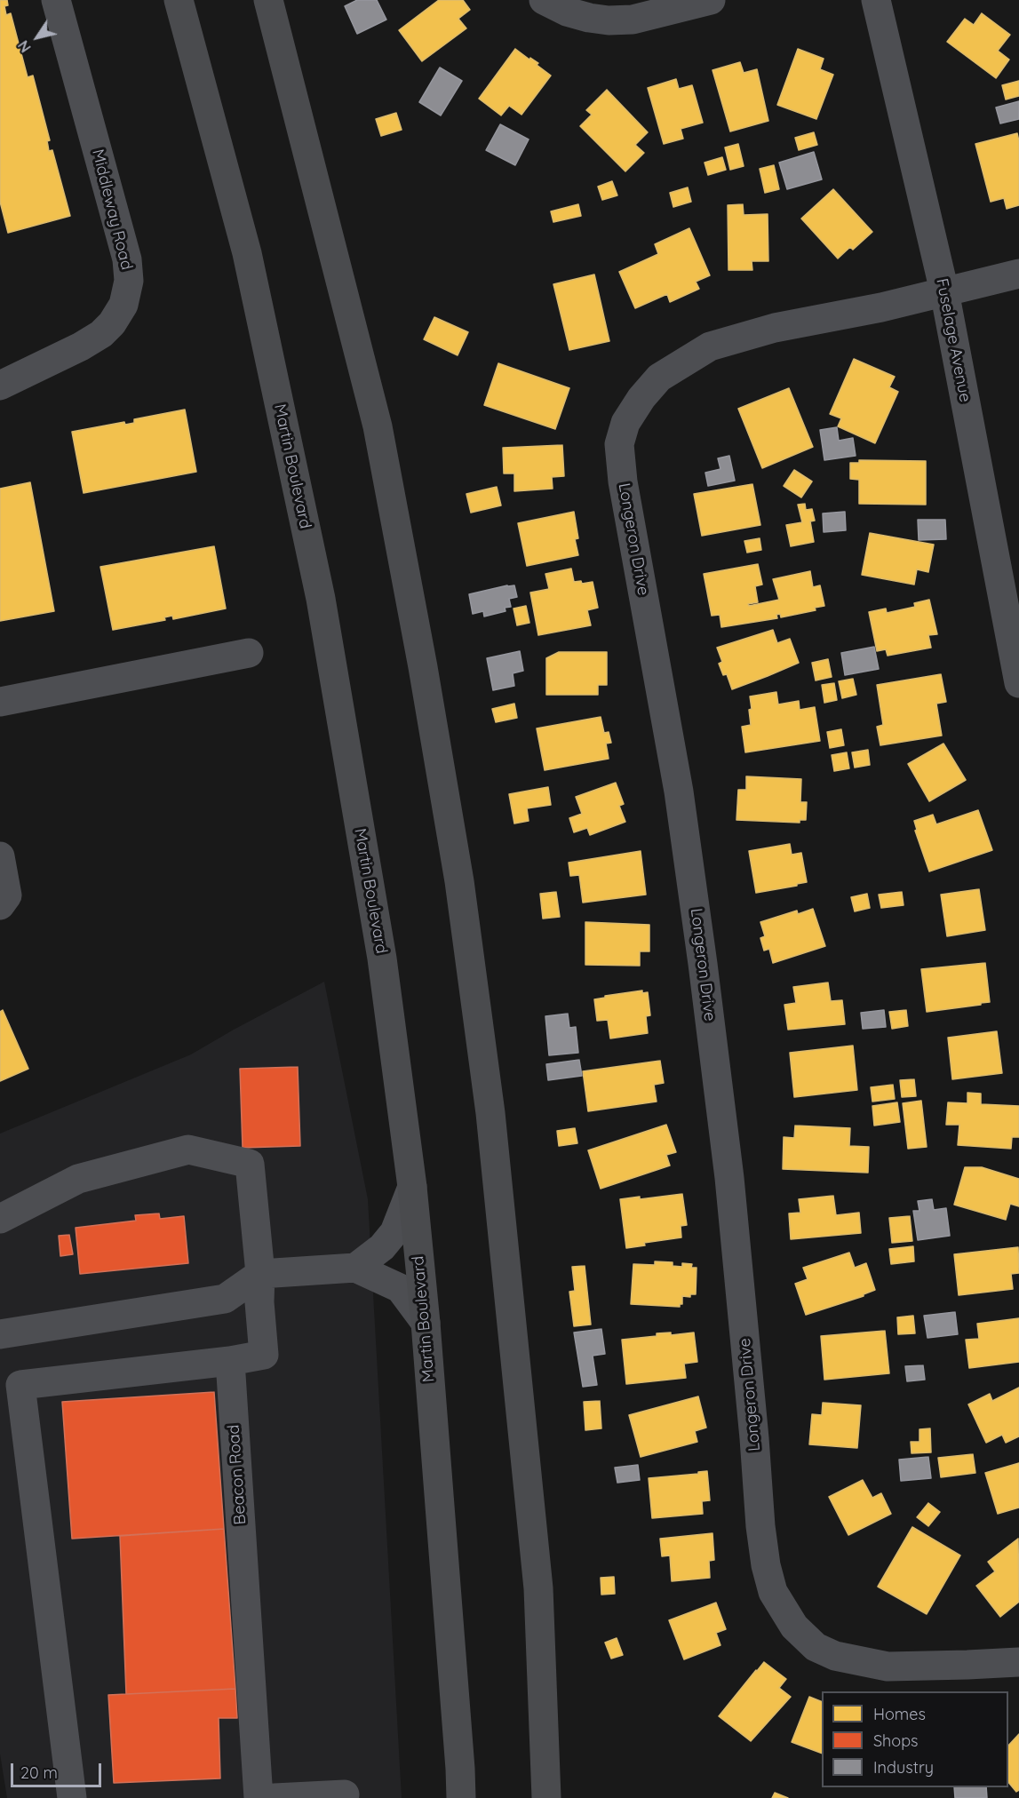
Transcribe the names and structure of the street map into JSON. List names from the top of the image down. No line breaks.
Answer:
{"streets":{"main road":["Martin Boulevard"],"street":["Middleway Road","Fuselage Avenue","Longeron Drive","Beacon Road"]},"crossings":[["Fuselage Avenue","Longeron Drive"]],"legend":["Homes","Shops","Industry"],"scale_bar":"20 m","north":"bottom left"}
